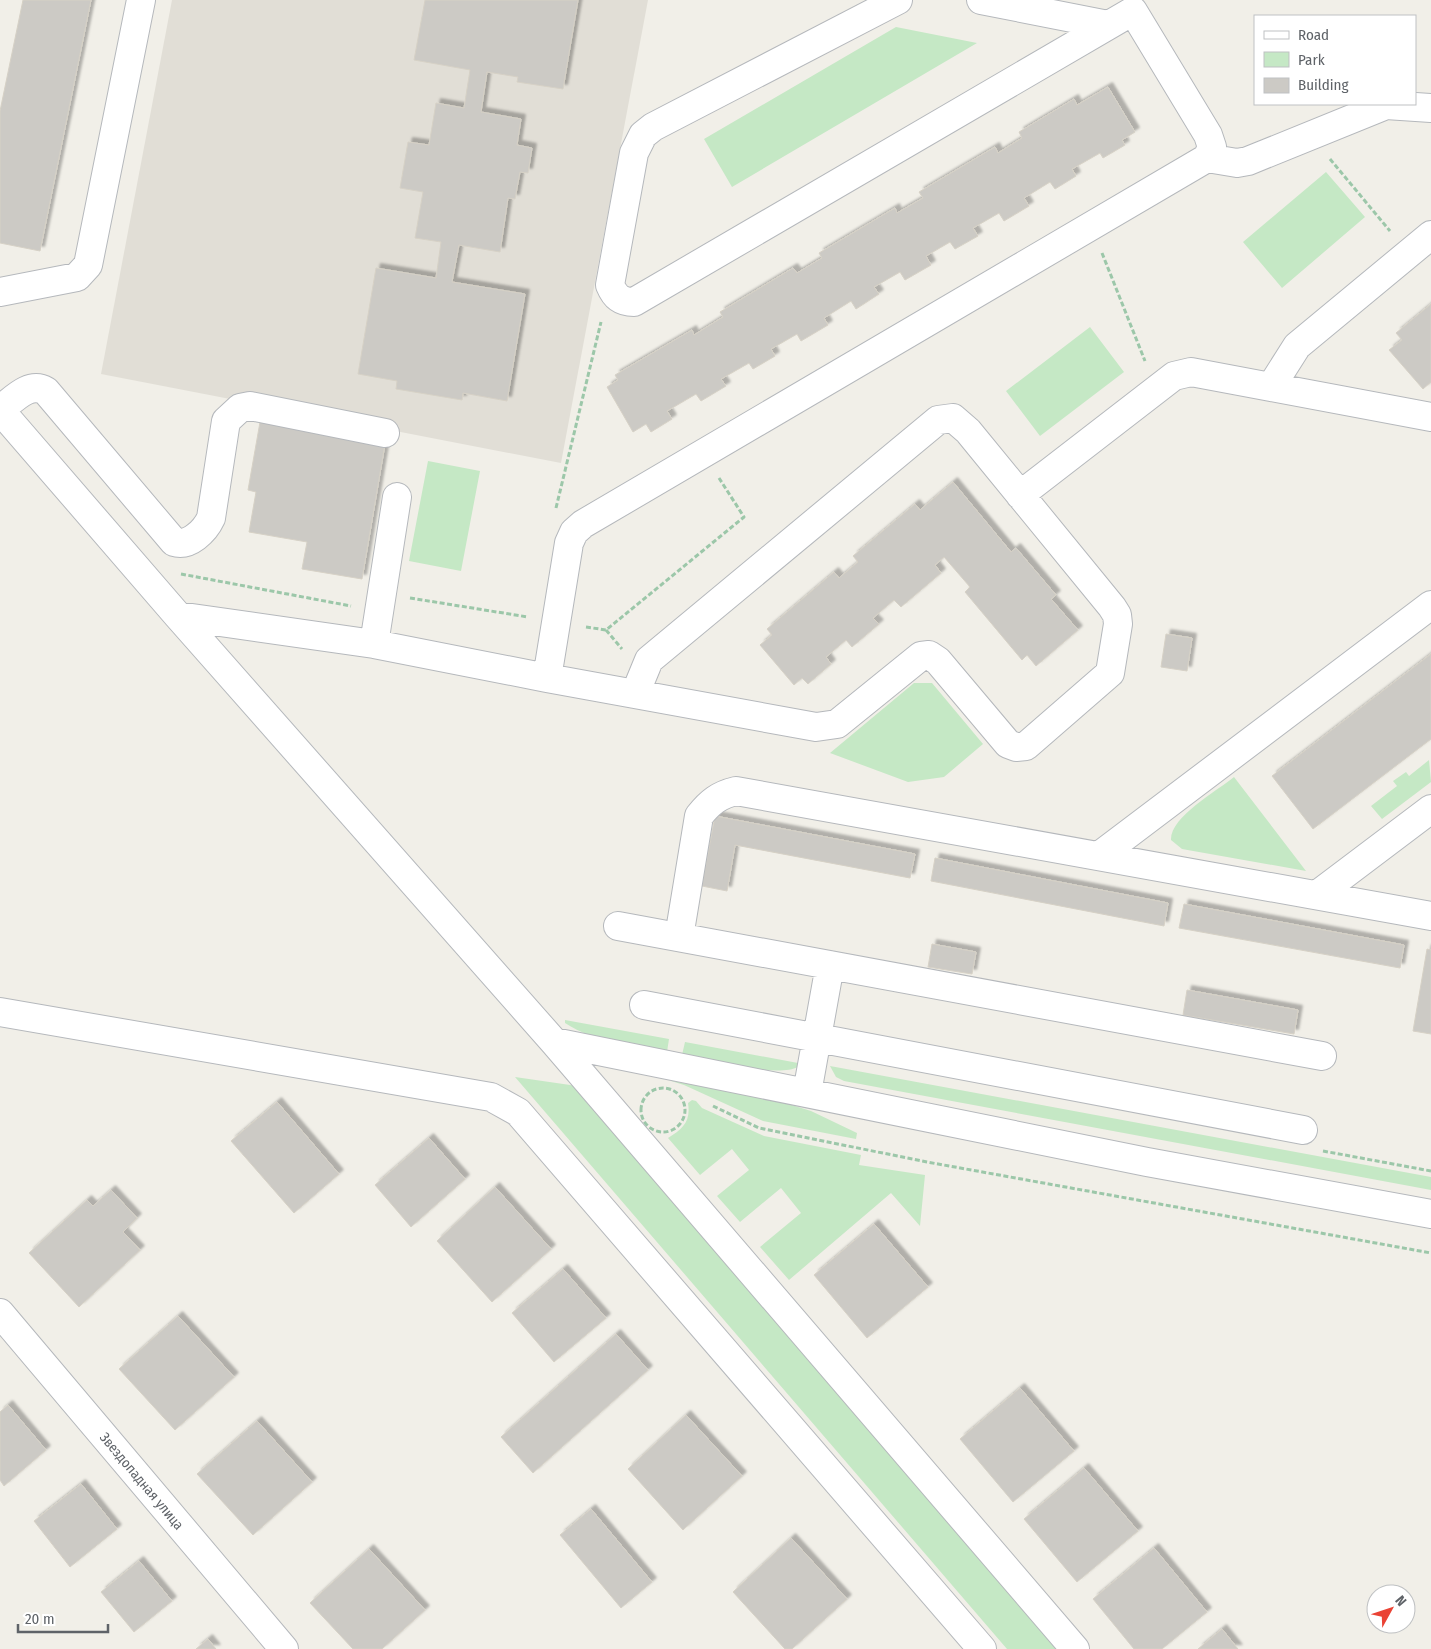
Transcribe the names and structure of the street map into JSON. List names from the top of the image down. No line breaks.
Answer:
{"streets":{"street":["Звездопадная улица"]},"legend":["Road","Park","Building"],"scale_bar":"20 m","north":"top right"}
